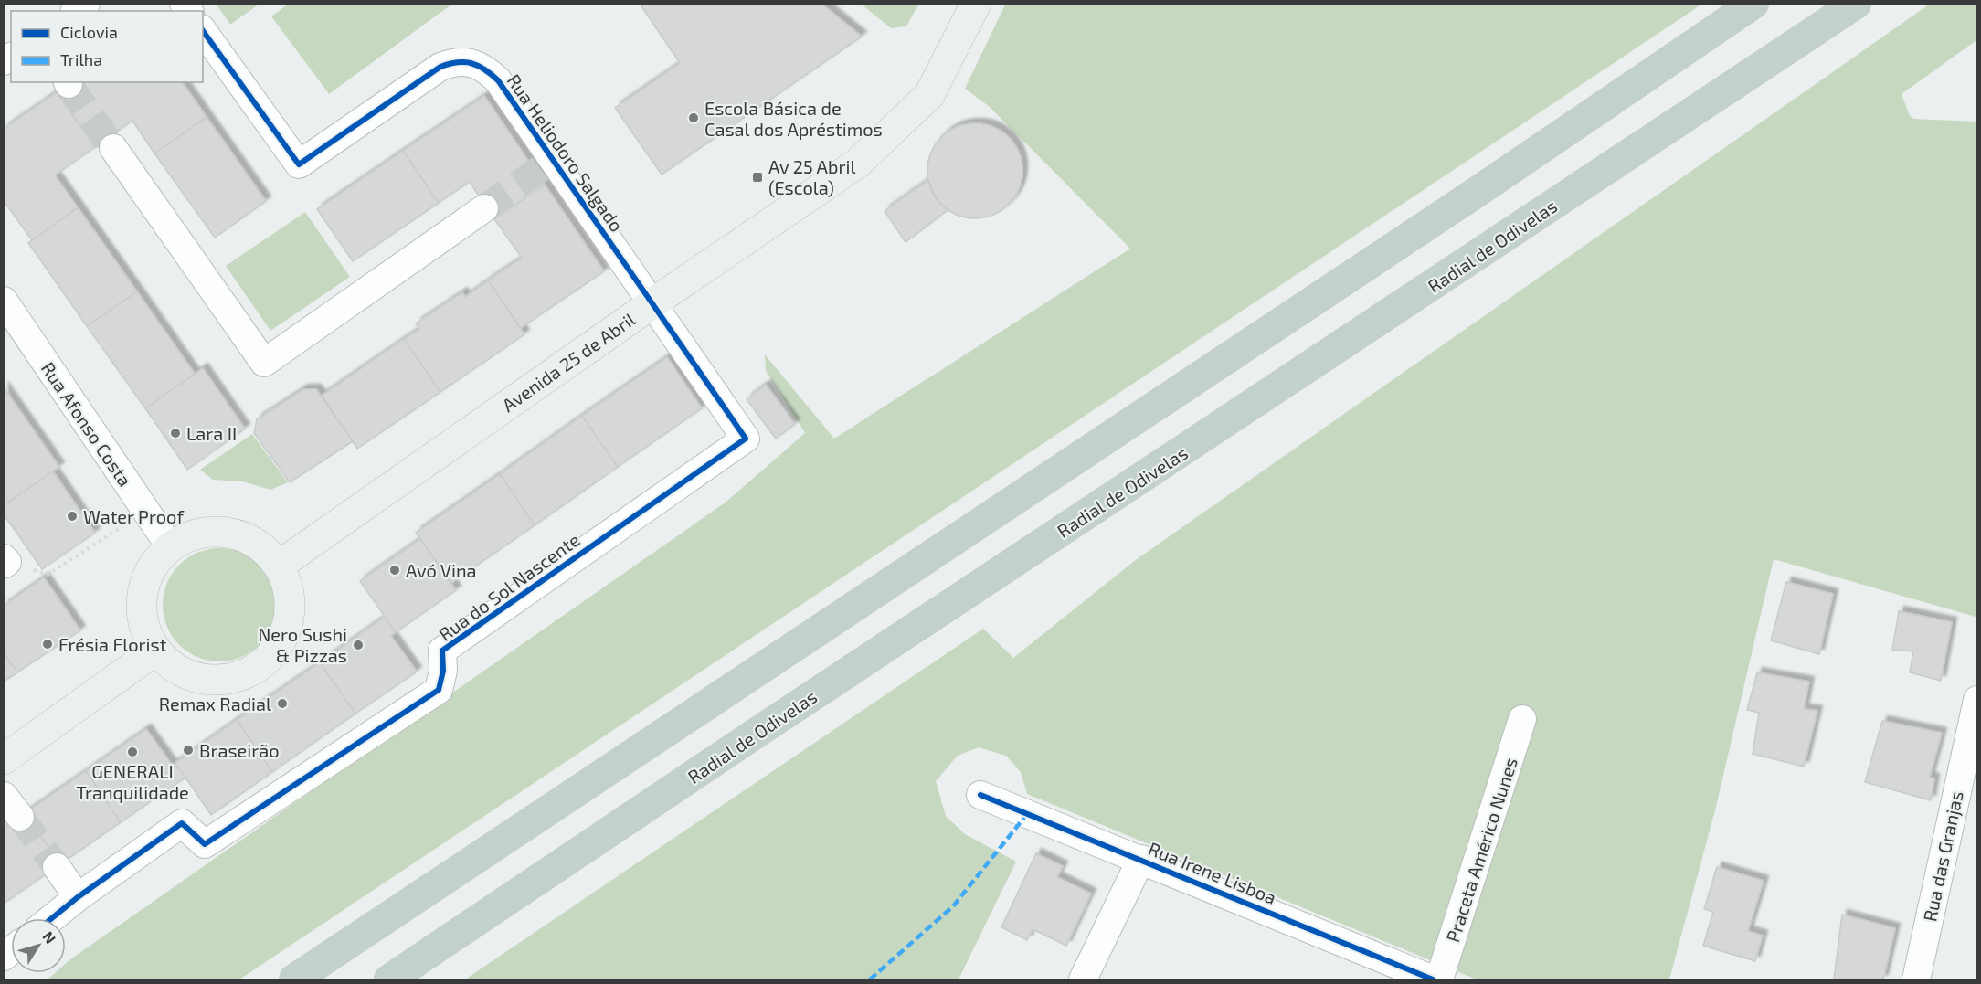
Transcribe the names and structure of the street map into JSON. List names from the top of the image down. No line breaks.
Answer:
{"streets":{"highway":["Radial de Odivelas"],"street":["Rua Heliodoro Salgado","Avenida 25 de Abril","Rua Afonso Costa","Rua do Sol Nascente","Praceta Américo Nunes","Rua das Granjas","Rua Irene Lisboa"]},"crossings":[["Rua Heliodoro Salgado","Avenida 25 de Abril"],["Rua Heliodoro Salgado","Rua do Sol Nascente"],["Avenida 25 de Abril","Rua Afonso Costa"],["Avenida 25 de Abril","Rua do Sol Nascente"]],"places":{"other":["Escola Básica de Casal dos Apréstimos","Lara II","Water Proof","Avó Vina","Frésia Florist","Nero Sushi & Pizzas","Remax Radial","Braseirão","GENERALI Tranquilidade"],"transit":["Av 25 Abril (Escola)"]},"legend":["Ciclovia","Trilha"],"north":"top right"}
